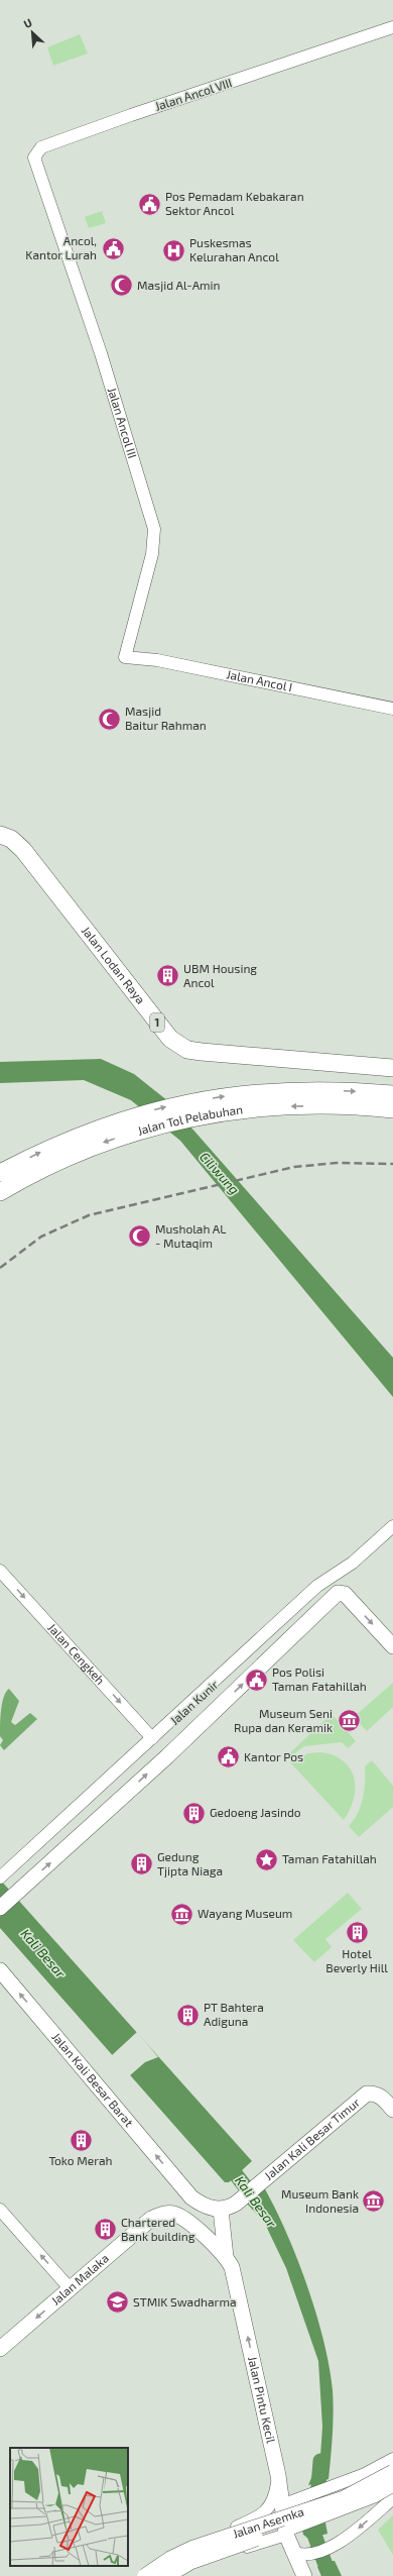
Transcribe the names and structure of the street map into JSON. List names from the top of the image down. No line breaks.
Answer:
{"streets":{"highway":["Jalan Lodan Raya","1","Jalan Tol Pelabuhan"],"main road":["Jalan Kunir","Jalan Kali Besar Barat","Jalan Kali Besar Timur","Jalan Malaka","Jalan Pintu Kecil","Jalan Asemka"],"street":["Jalan Ancol VIII","Jalan Ancol III","Jalan Ancol I","Jalan Cengkeh"]},"crossings":[["Jalan Ancol VIII","Jalan Ancol III"],["Jalan Ancol III","Jalan Ancol I"],["Jalan Cengkeh","Jalan Kunir"],["Jalan Kali Besar Barat","Jalan Kali Besar Timur"],["Jalan Malaka","Jalan Pintu Kecil"],["Jalan Pintu Kecil","Jalan Asemka"]],"one_way":["Jalan Cengkeh","Jalan Kali Besar Barat","Jalan Malaka","Jalan Pintu Kecil"],"water":["Ciliwung","Kali Besar"],"places":{"public building":["Pos Pemadam Kebakaran Sektor Ancol","Ancol, Kantor Lurah","Pos Polisi Taman Fatahillah","Kantor Pos"],"hospital":["Puskesmas Kelurahan Ancol"],"mosque":["Masjid Al-Amin","Masjid Baitur Rahman","Musholah AL - Mutaqim"],"building":["UBM Housing Ancol","Gedoeng Jasindo","Gedung Tjipta Niaga","Hotel Beverly Hill","PT Bahtera Adiguna","Toko Merah","Chartered Bank building"],"museum":["Museum Seni Rupa dan Keramik","Wayang Museum","Museum Bank Indonesia"],"place":["Taman Fatahillah"],"school or university":["STMIK Swadharma"]},"north":"top left"}
